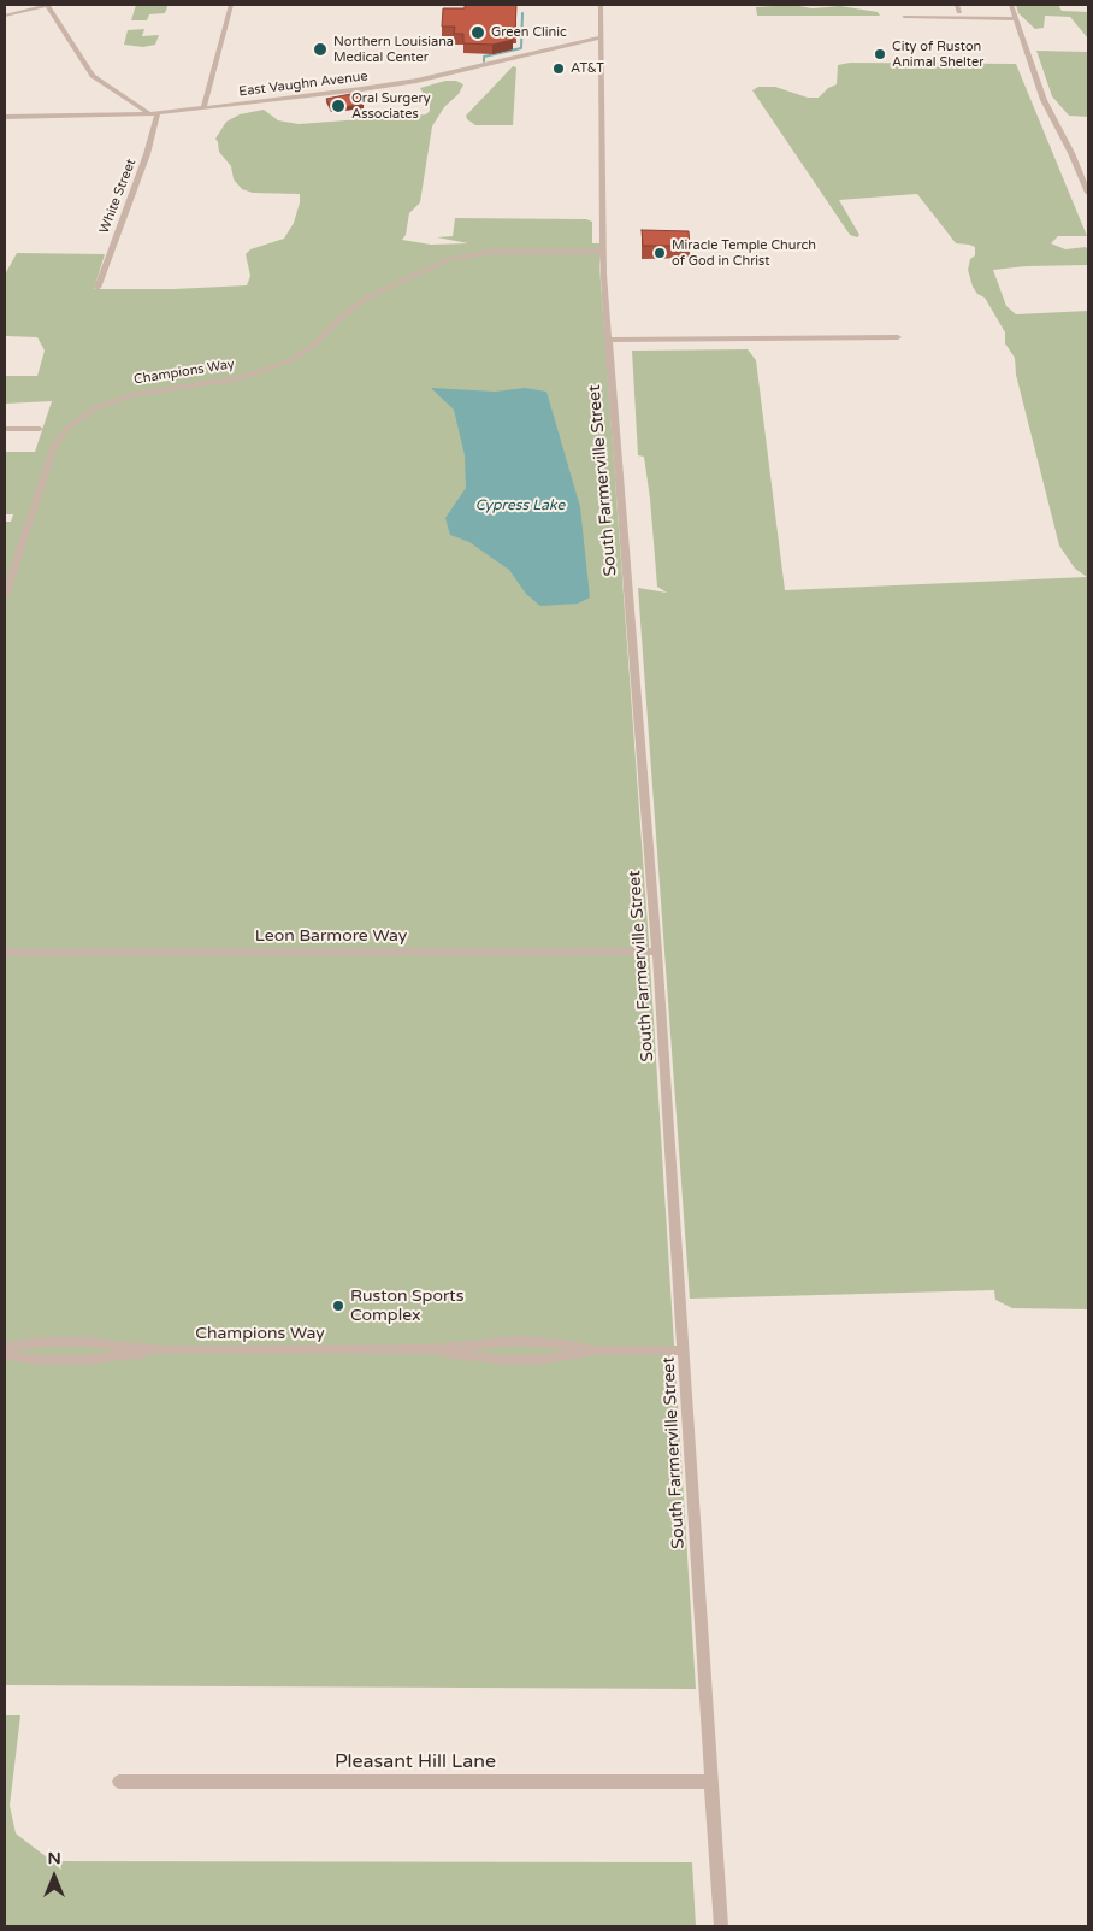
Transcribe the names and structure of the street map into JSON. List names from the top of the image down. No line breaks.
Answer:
{"streets":{"street":["East Vaughn Avenue","White Street","Champions Way","South Farmerville Street","Leon Barmore Way","Pleasant Hill Lane"]},"crossings":[["East Vaughn Avenue","White Street"],["East Vaughn Avenue","South Farmerville Street"],["Champions Way","South Farmerville Street"],["South Farmerville Street","Leon Barmore Way"],["South Farmerville Street","Pleasant Hill Lane"]],"water":["Cypress Lake"],"places":["Green Clinic","Northern Louisiana Medical Center","City of Ruston Animal Shelter","AT&T","Oral Surgery Associates","Miracle Temple Church of God in Christ","Ruston Sports Complex"],"north":"top"}
